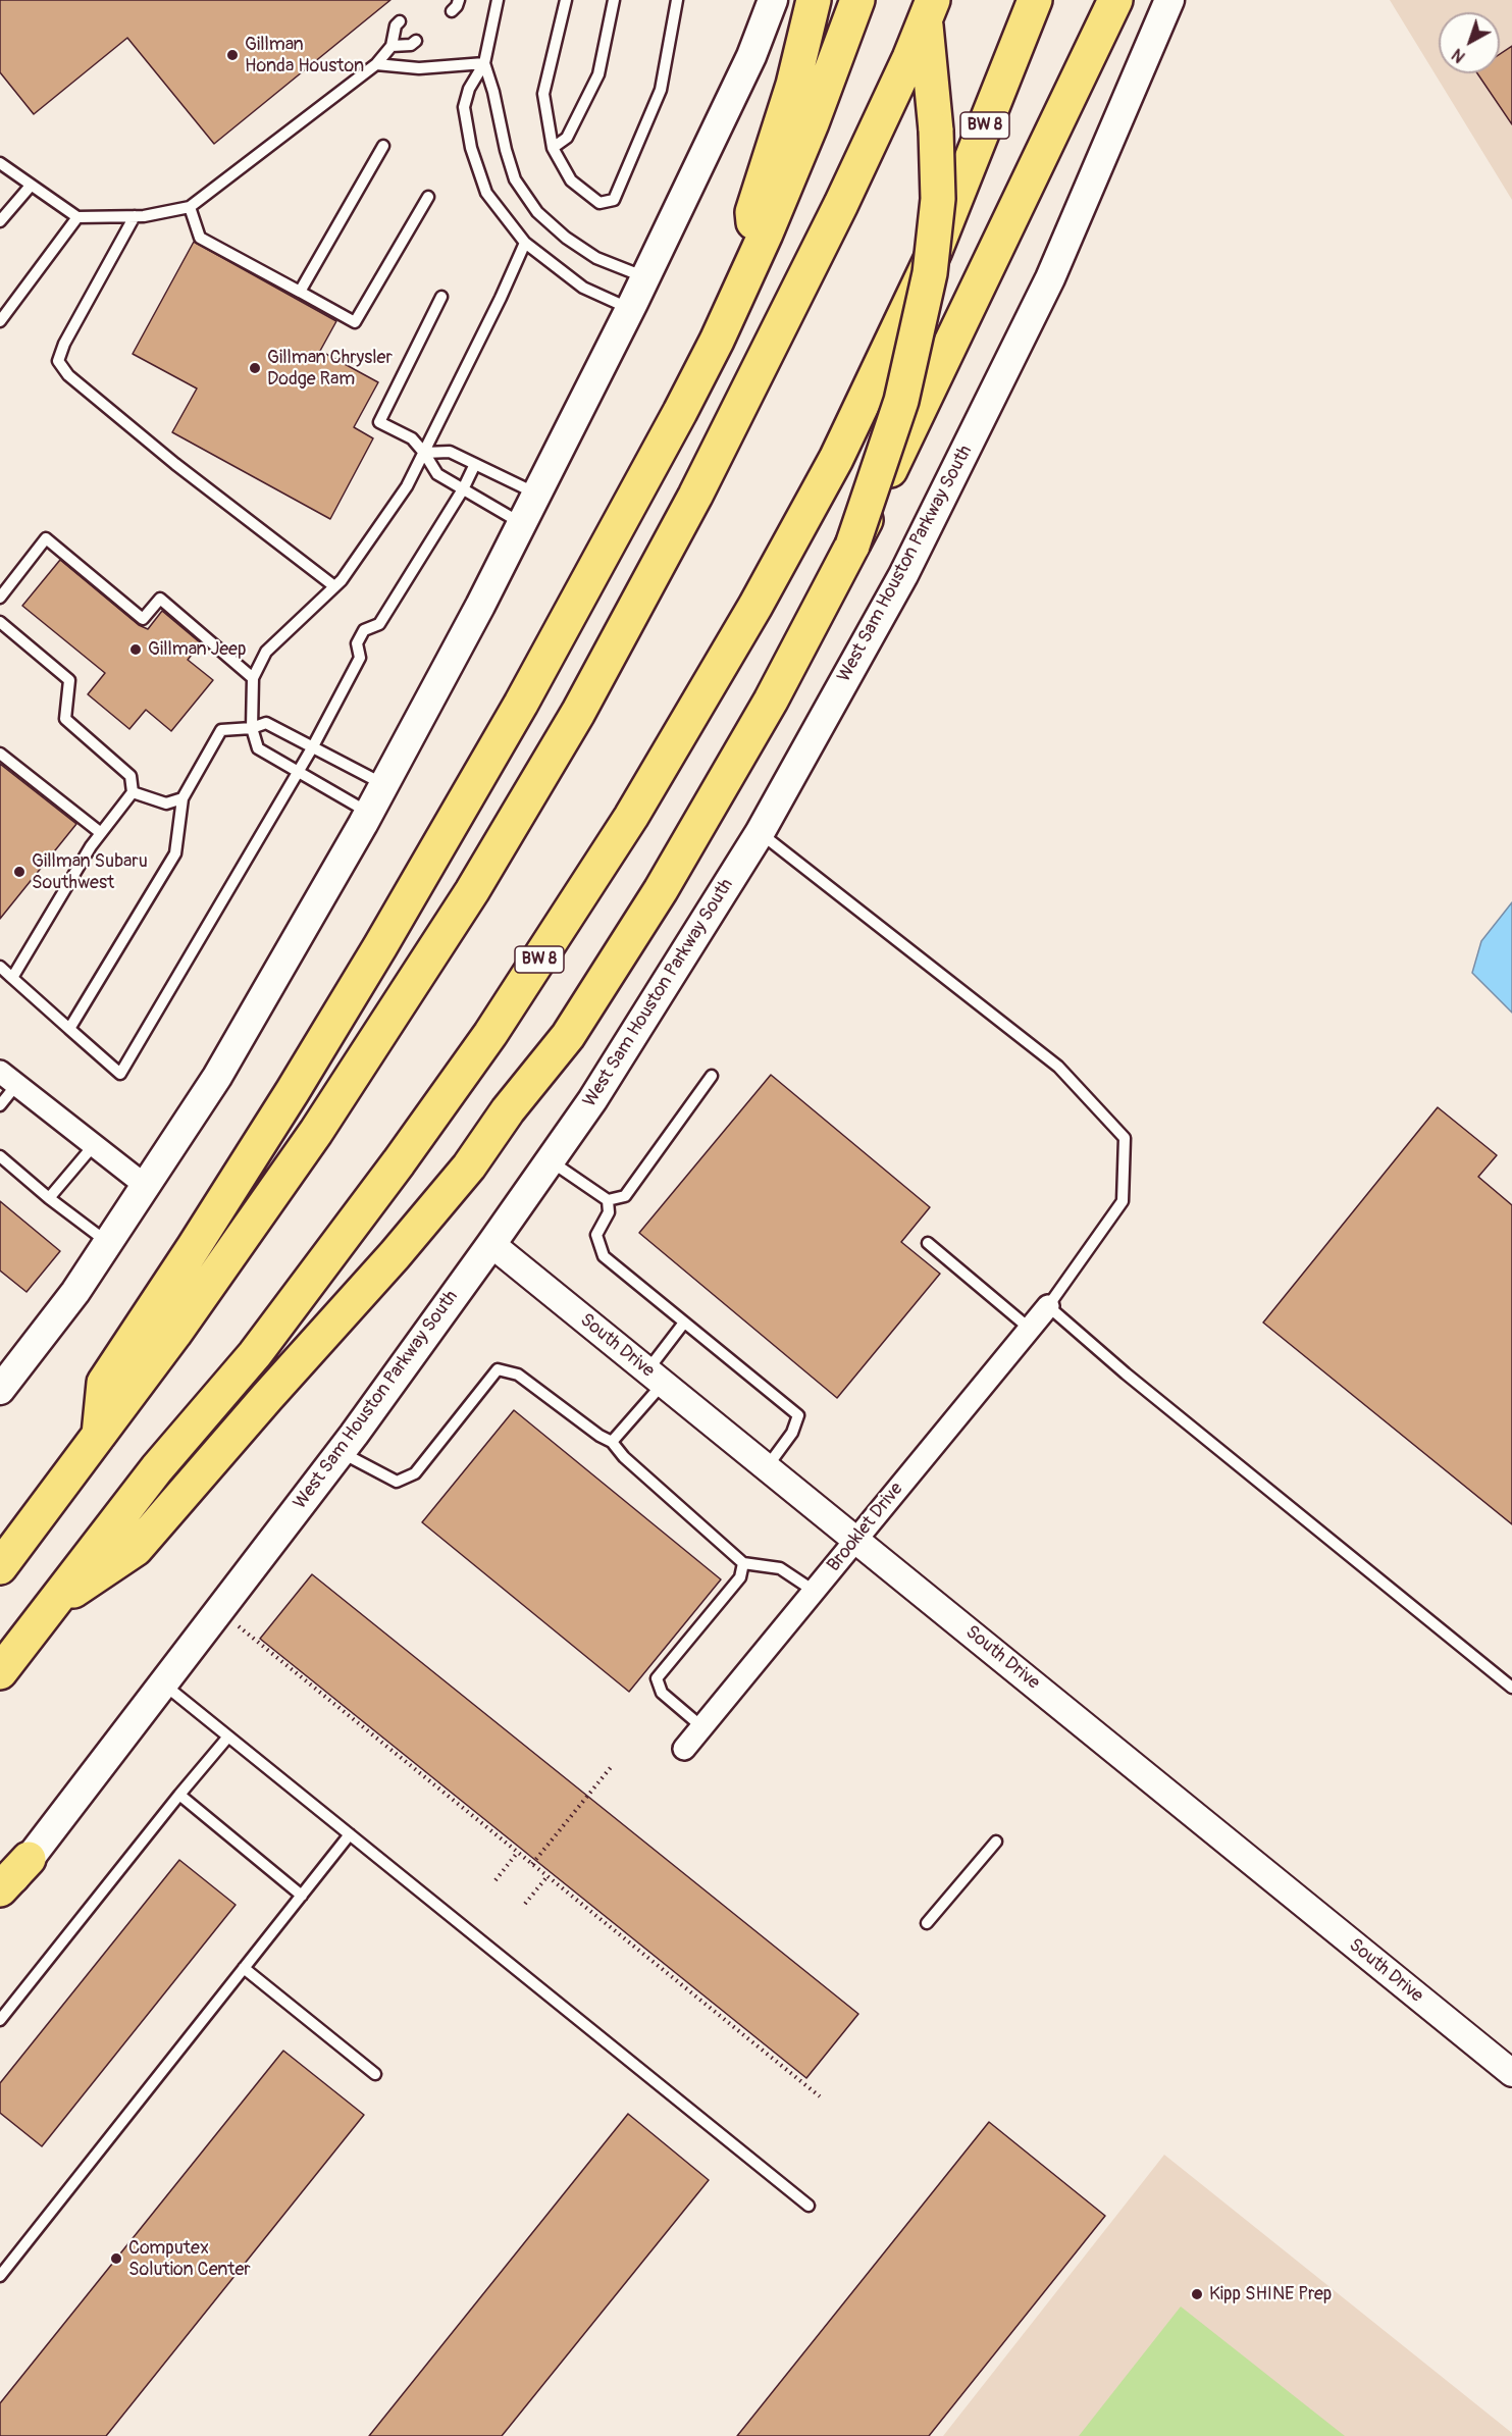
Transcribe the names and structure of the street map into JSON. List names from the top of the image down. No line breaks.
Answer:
{"streets":{"highway":["BW 8"],"main road":["West Sam Houston Parkway South"],"street":["South Drive","Brooklet Drive"]},"crossings":[["West Sam Houston Parkway South","South Drive"],["South Drive","Brooklet Drive"]],"places":["Gillman Honda Houston","Gillman Chrysler Dodge Ram","Gillman Jeep","Gillman Subaru Southwest","Computex Solution Center","Kipp SHINE Prep"],"north":"bottom left"}
